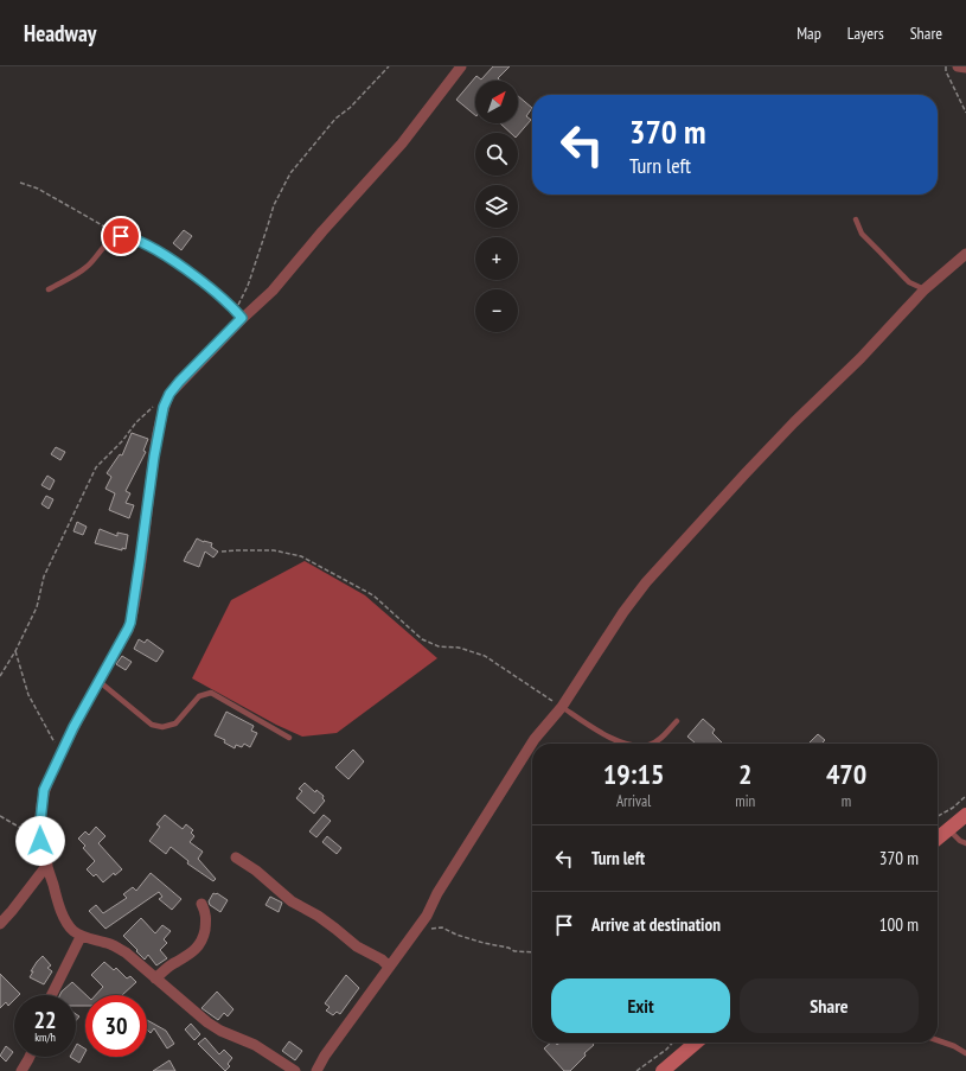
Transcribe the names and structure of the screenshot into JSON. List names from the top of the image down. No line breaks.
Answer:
{"north":"top right","page":{"header":"Headway","nav":["Map","Layers","Share"],"map_buttons":["+","−"],"turn":["370 m","Turn left"],"eta":["19:15","Arrival","2","min","470","m"],"list":[{"name":"Turn left","value":"370 m"},{"name":"Arrive at destination","value":"100 m"}],"buttons":["Exit","Share"],"speed":"22 km/h","limit":"30"}}
